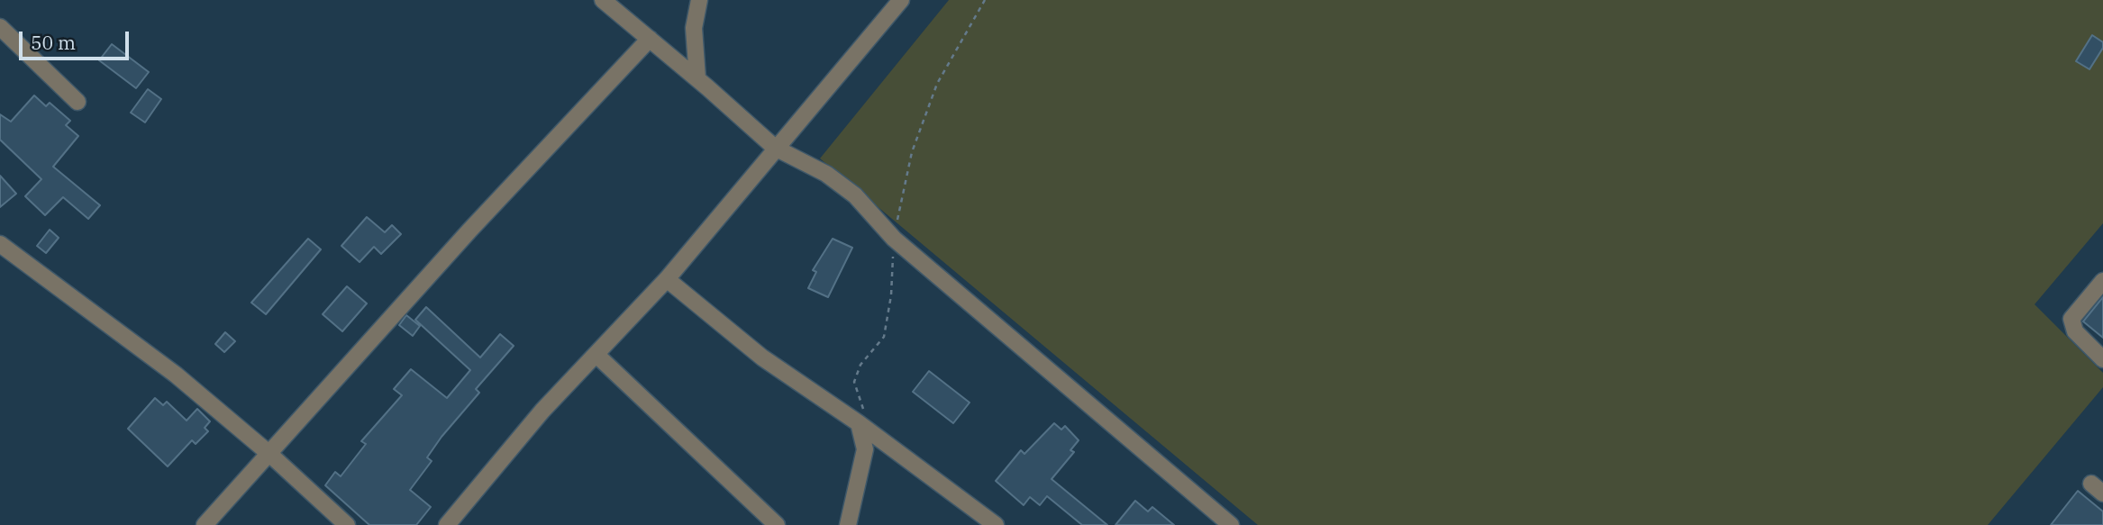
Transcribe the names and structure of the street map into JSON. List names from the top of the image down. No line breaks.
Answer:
{"scale_bar":"50 m"}
